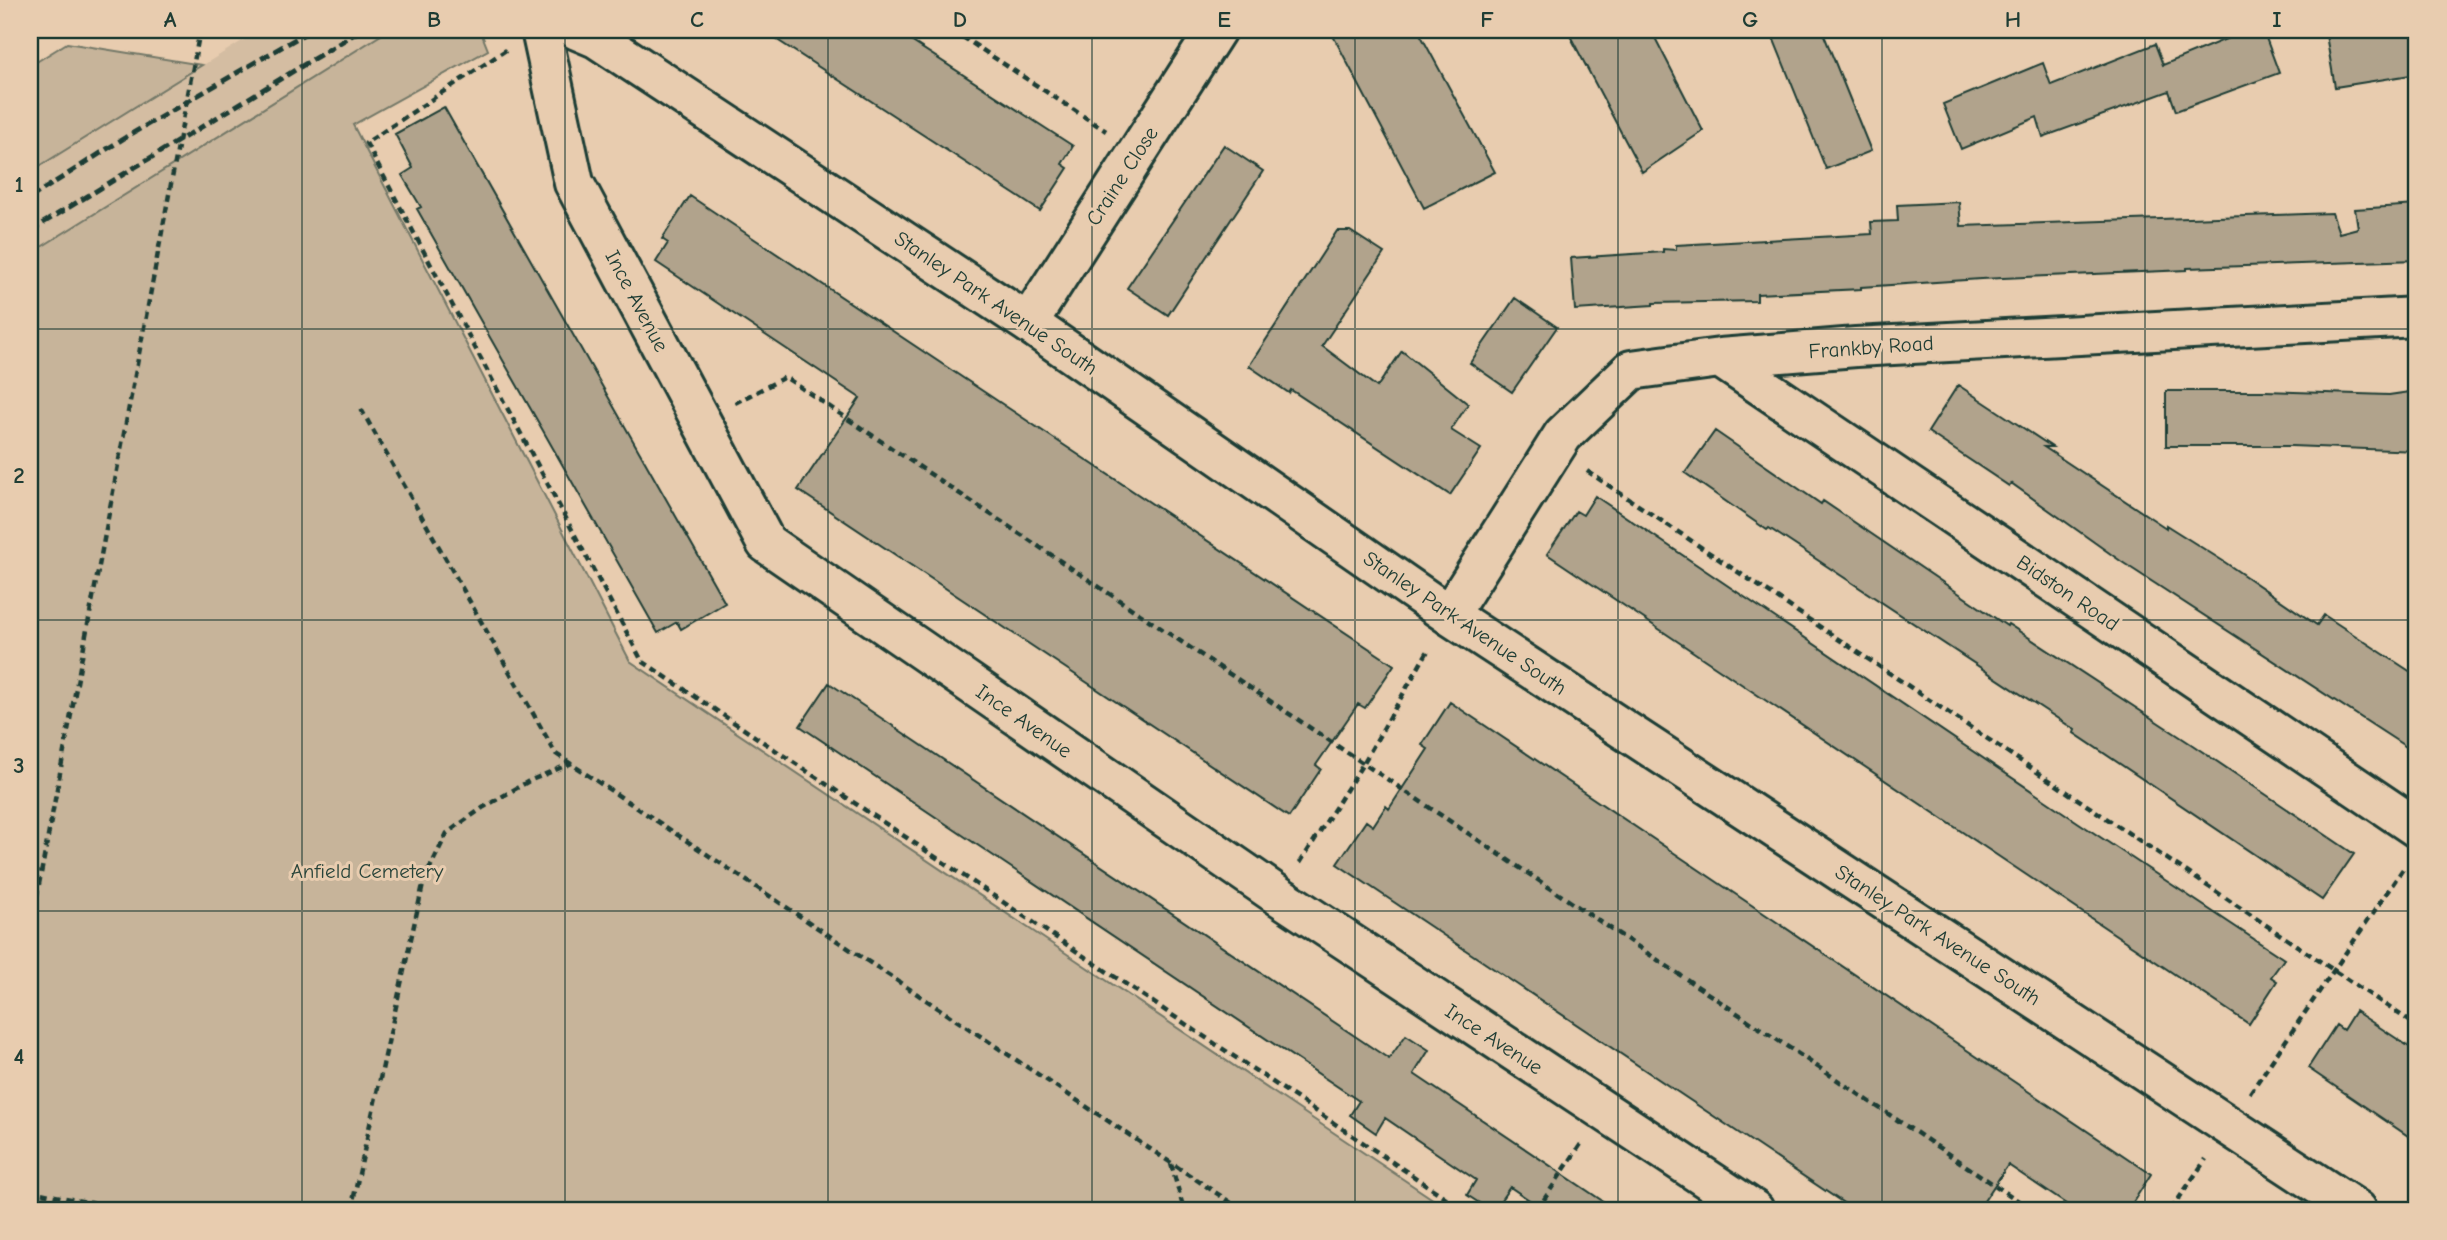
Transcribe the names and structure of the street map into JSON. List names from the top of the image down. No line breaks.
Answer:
{"streets":{"street":["Craine Close","Ince Avenue","Stanley Park Avenue South","Frankby Road","Bidston Road"]},"crossings":[["Craine Close","Stanley Park Avenue South"],["Stanley Park Avenue South","Frankby Road"],["Frankby Road","Bidston Road"]],"parks":["Anfield Cemetery"],"grid":{"columns":["A","B","C","D","E","F","G","H","I"],"rows":["1","2","3","4"]}}
